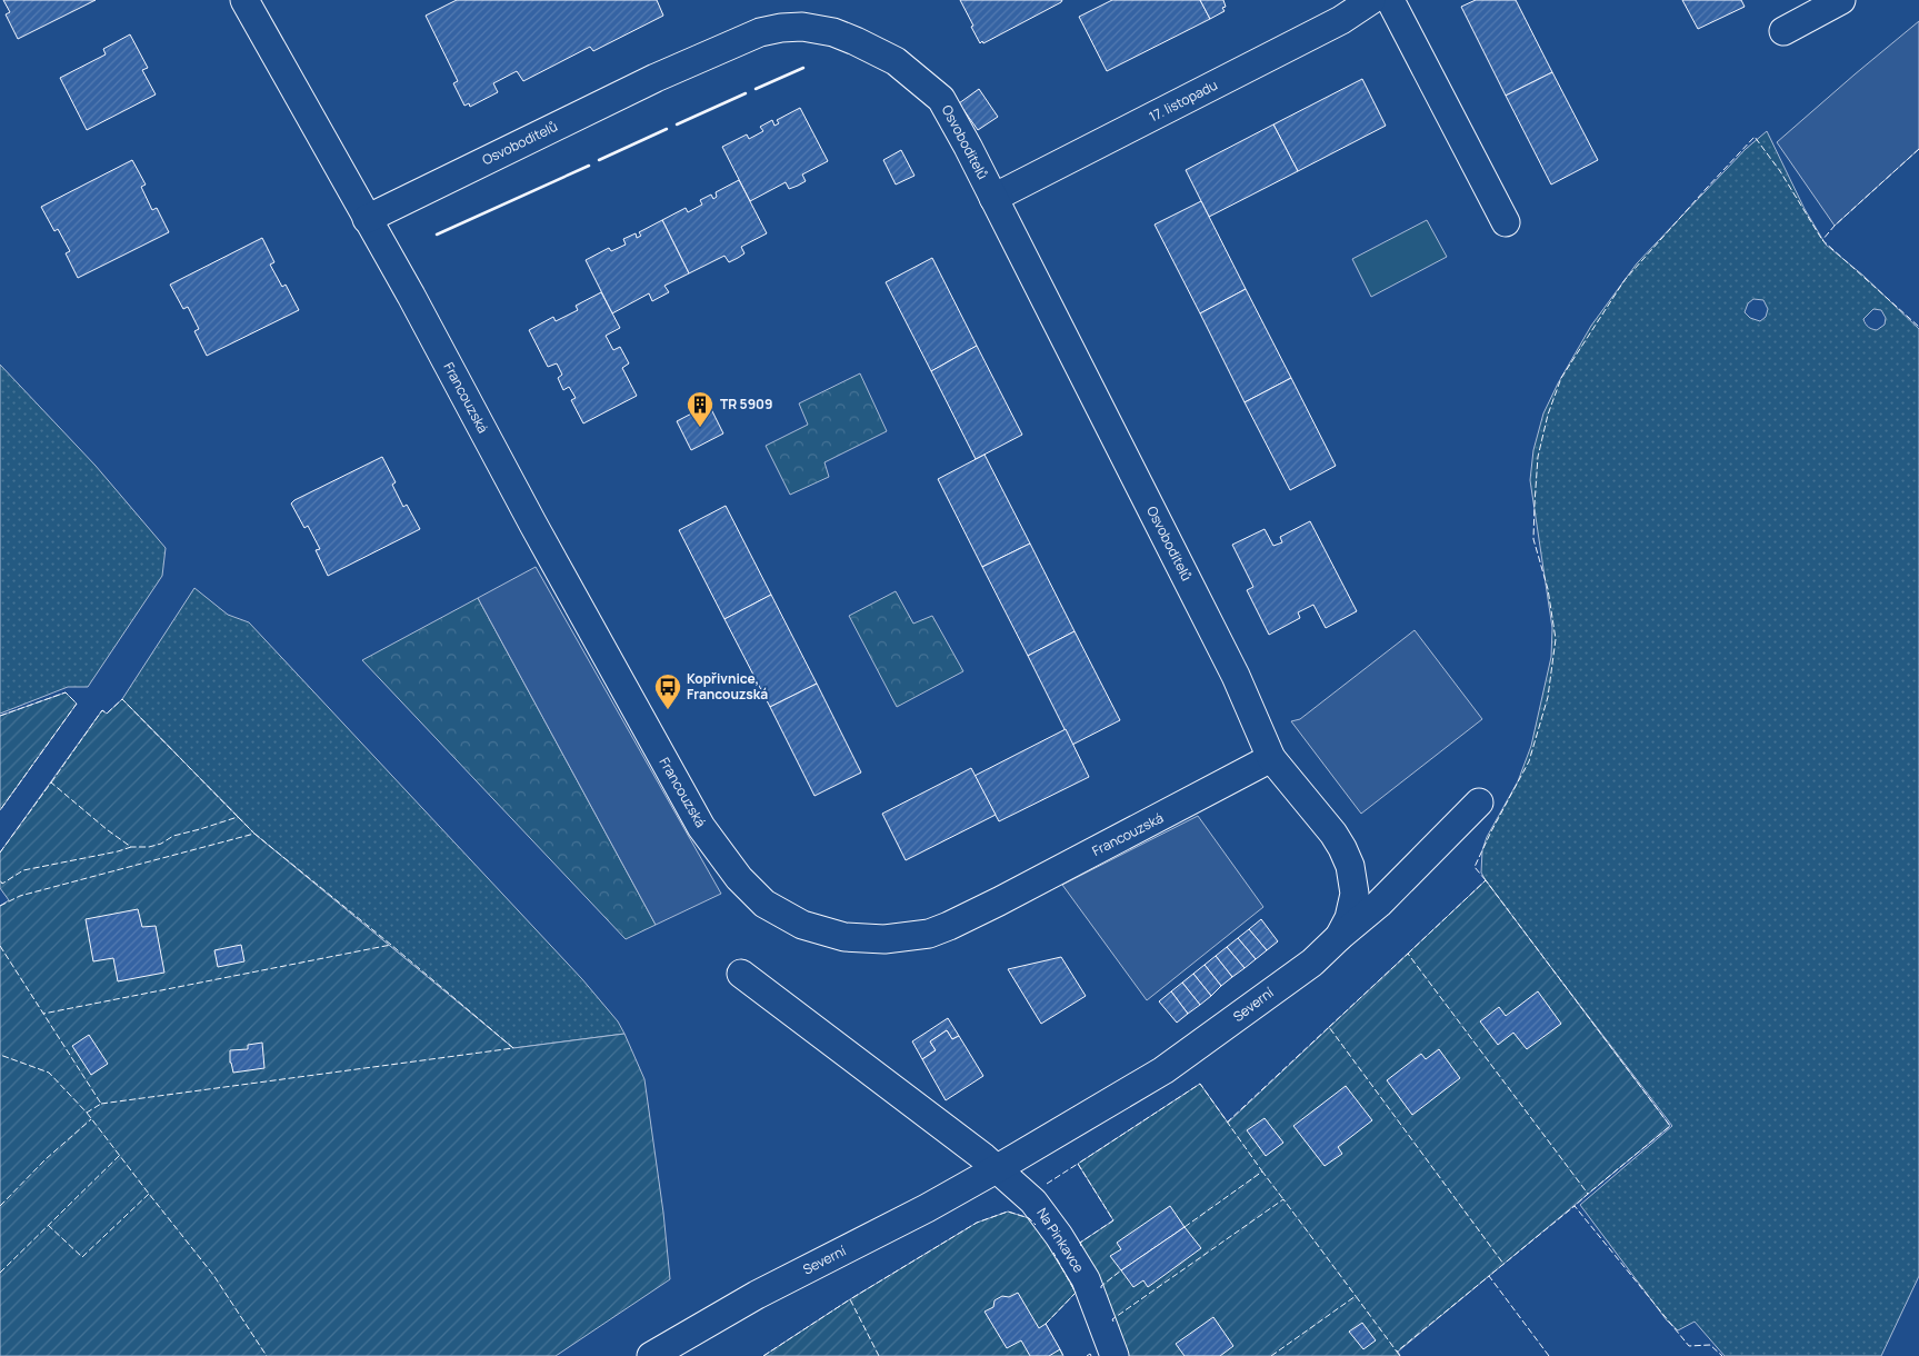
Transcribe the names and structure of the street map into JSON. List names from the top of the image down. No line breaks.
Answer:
{"streets":{"street":["17. listopadu","Osvoboditelů","Francouzská","Severní","Na Pinkavce"]},"crossings":[["17. listopadu","Osvoboditelů"],["Osvoboditelů","Francouzská"],["Severní","Na Pinkavce"]],"places":{"building":["TR 5909"],"bus stop":["Kopřivnice, Francouzská"]}}
